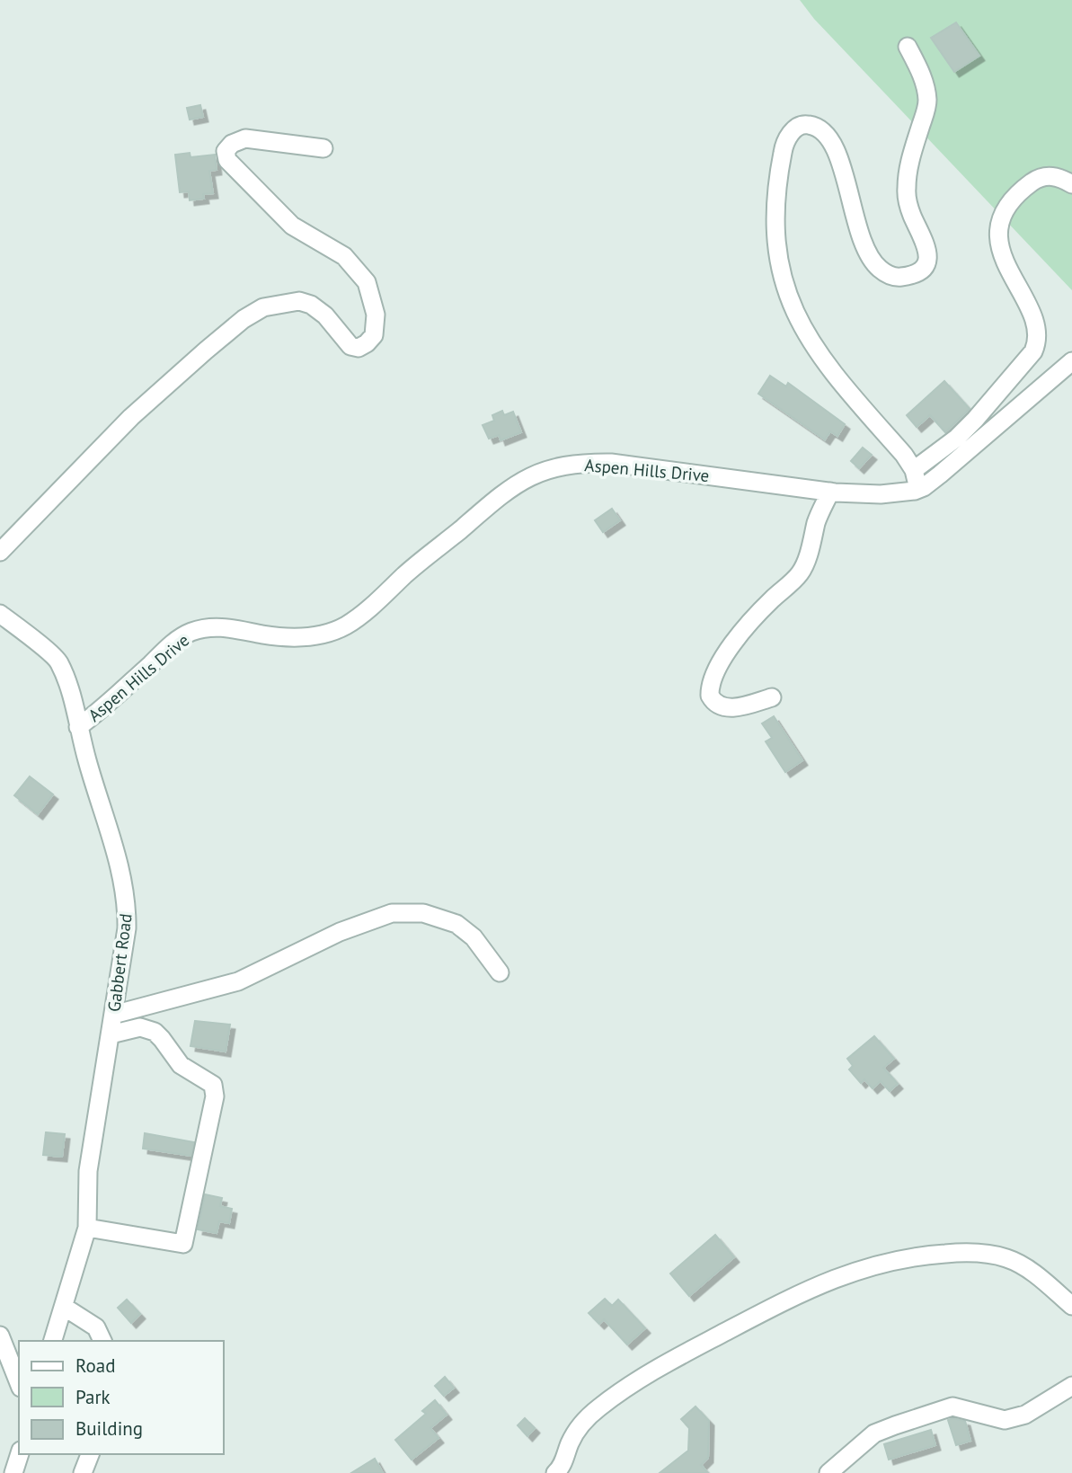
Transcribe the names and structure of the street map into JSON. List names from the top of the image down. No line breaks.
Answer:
{"streets":{"street":["Aspen Hills Drive","Gabbert Road"]},"crossings":[["Aspen Hills Drive","Gabbert Road"]],"legend":["Road","Park","Building"]}
